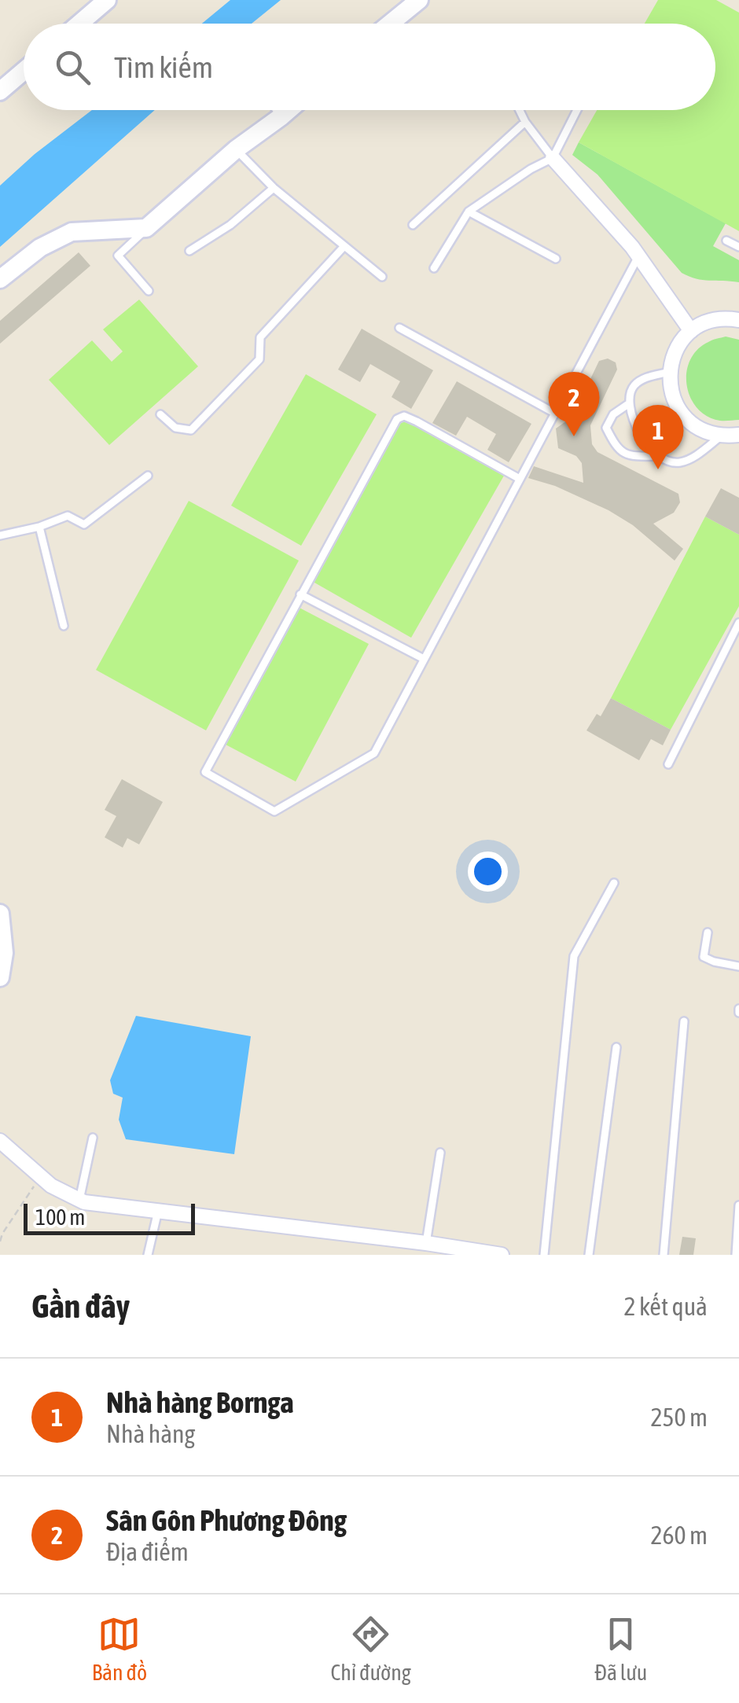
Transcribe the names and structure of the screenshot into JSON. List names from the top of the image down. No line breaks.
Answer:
{"scale_bar":"100 m","page":{"search":"Tìm kiếm","pins":["2","1"],"scale":"100 m","heading":["Gần đây","2 kết quả"],"list":[{"mark":"1","name":"Nhà hàng Bornga","note":"Nhà hàng","value":"250 m"},{"mark":"2","name":"Sân Gôn Phương Đông","note":"Địa điểm","value":"260 m"}],"nav":["Bản đồ","Chỉ đường","Đã lưu"]}}
